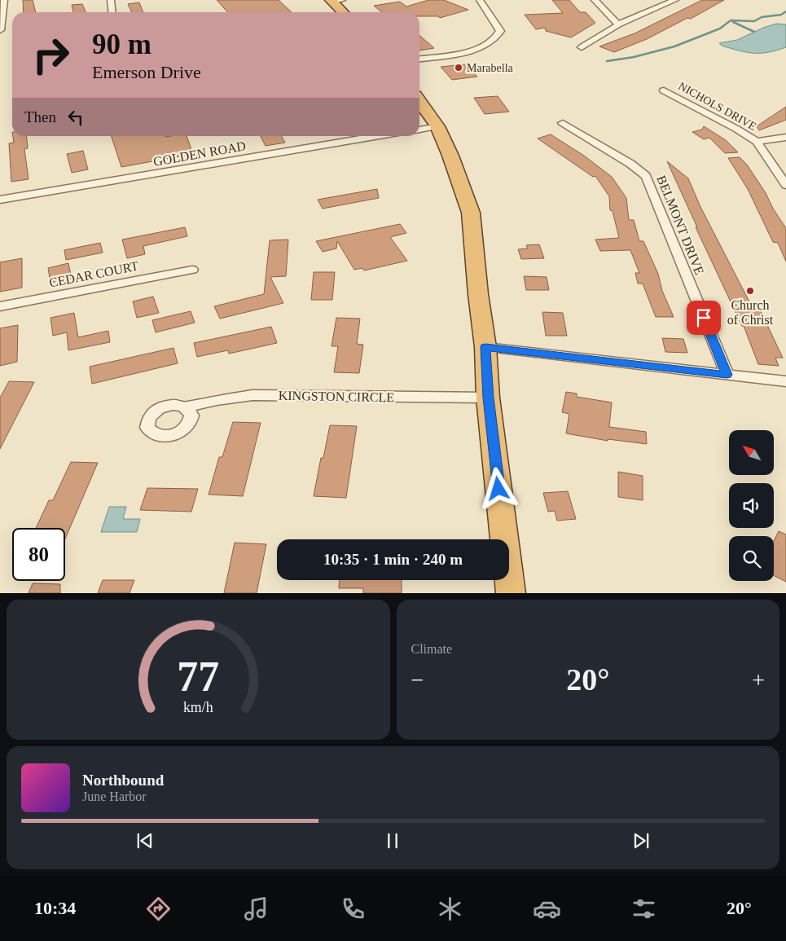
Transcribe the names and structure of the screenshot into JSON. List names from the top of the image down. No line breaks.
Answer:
{"streets":{"street":["NICHOLS DRIVE","GOLDEN ROAD","BELMONT DRIVE","CEDAR COURT","KINGSTON CIRCLE"]},"places":["Marabella","Church of Christ"],"north":"top left","page":{"turn":["90 m","Emerson Drive"],"then":"Then","limit":"80","trip":"10:35 · 1 min · 240 m","tile":"Climate","heat":["−","20°","+"],"song":["Northbound","June Harbor"],"tabs":["10:34","20°"],"gauge":["77","km/h"]}}
